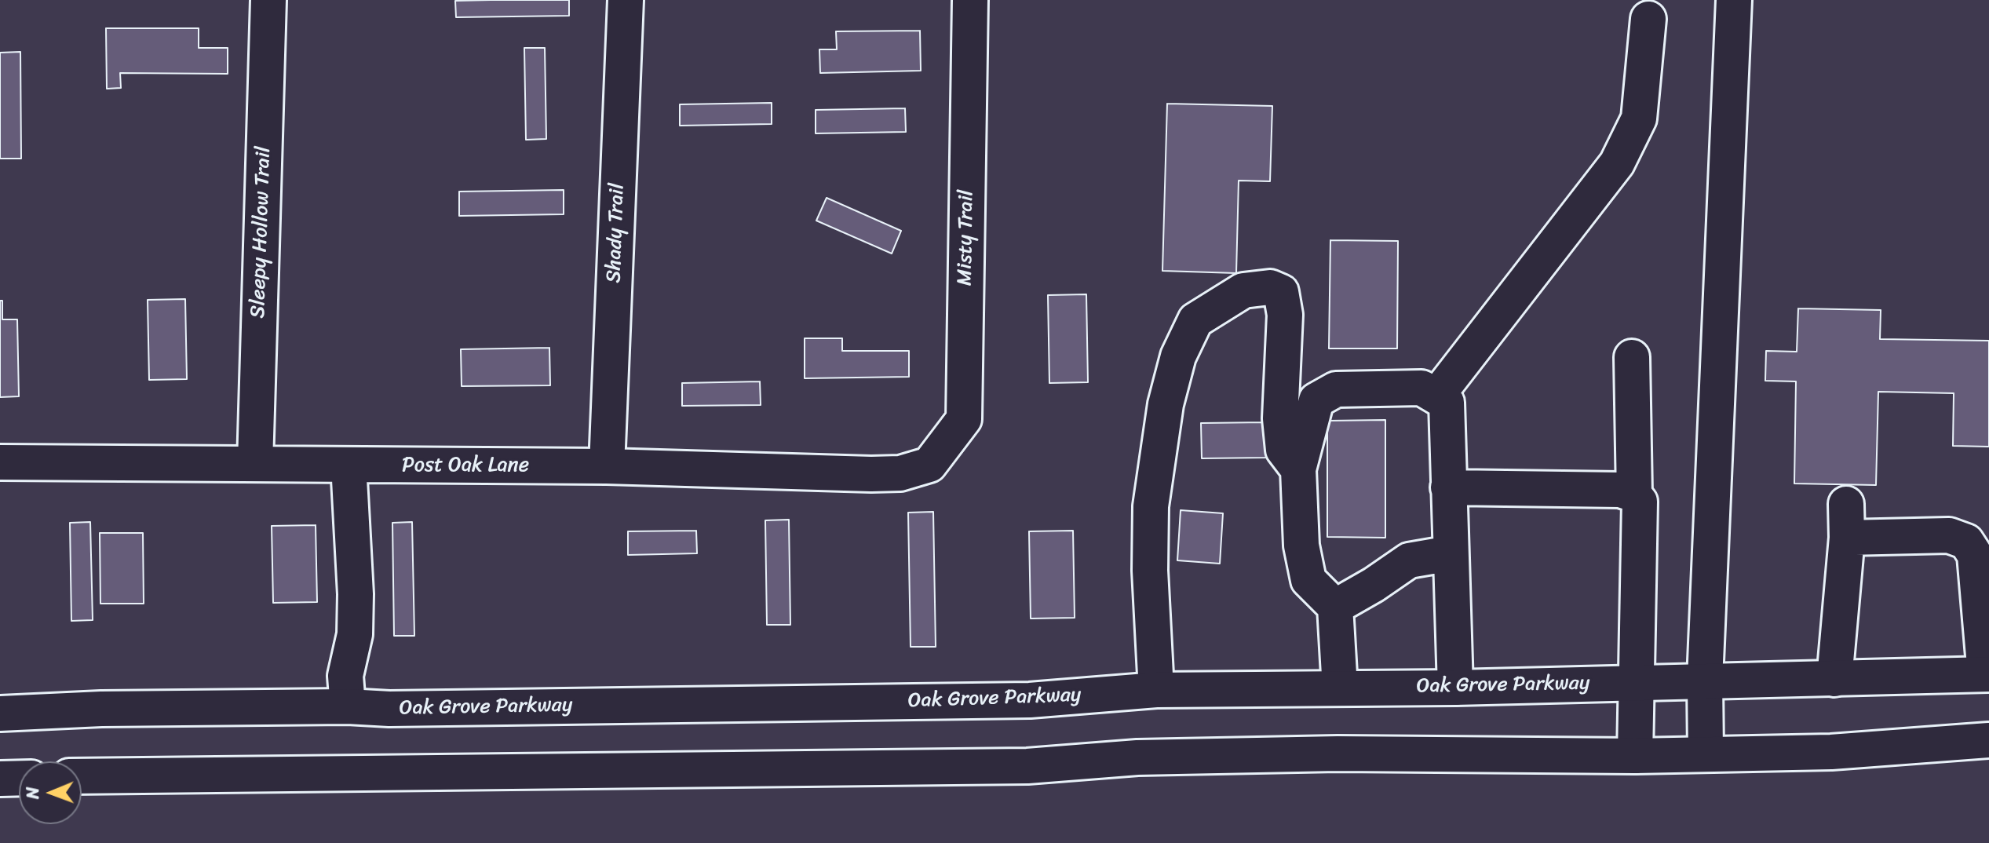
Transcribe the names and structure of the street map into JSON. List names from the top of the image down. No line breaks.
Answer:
{"streets":{"main road":["Sleepy Hollow Trail","Shady Trail","Misty Trail","Post Oak Lane","Oak Grove Parkway"]},"crossings":[["Sleepy Hollow Trail","Post Oak Lane"],["Shady Trail","Post Oak Lane"],["Misty Trail","Post Oak Lane"]],"north":"left"}
